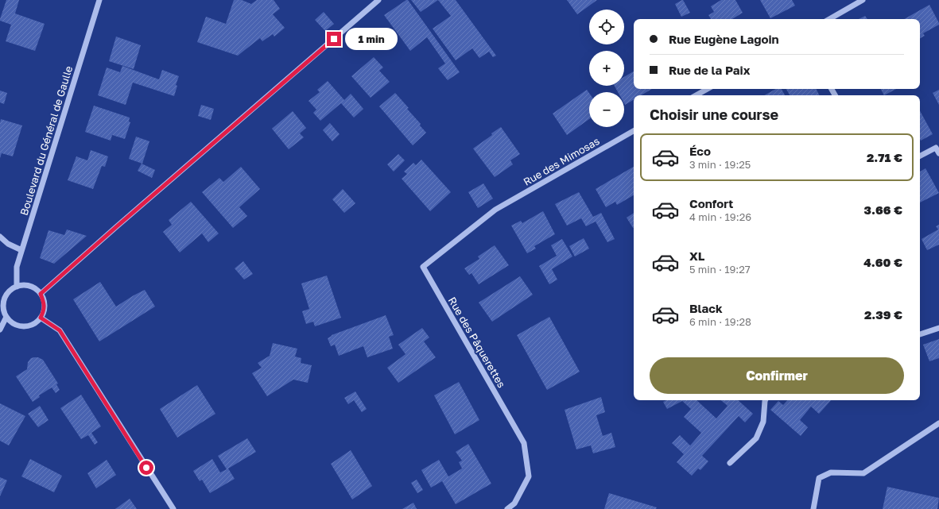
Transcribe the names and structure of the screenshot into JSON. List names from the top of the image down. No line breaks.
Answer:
{"streets":{"street":["Boulevard du Général de Gaulle","Rue des Mimosas","Rue des Pâquerettes"]},"crossings":[["Rue des Mimosas","Rue des Pâquerettes"]],"page":{"map_buttons":["+","−"],"banner":["Rue Eugène Lagoin","Rue de la Paix"],"bubble":"1 min","heading":"Choisir une course","list":[{"name":"Éco","note":"3 min · 19:25","value":"2.71 €"},{"name":"Confort","note":"4 min · 19:26","value":"3.66 €"},{"name":"XL","note":"5 min · 19:27","value":"4.60 €"},{"name":"Black","note":"6 min · 19:28","value":"2.39 €"}],"buttons":"Confirmer"}}
